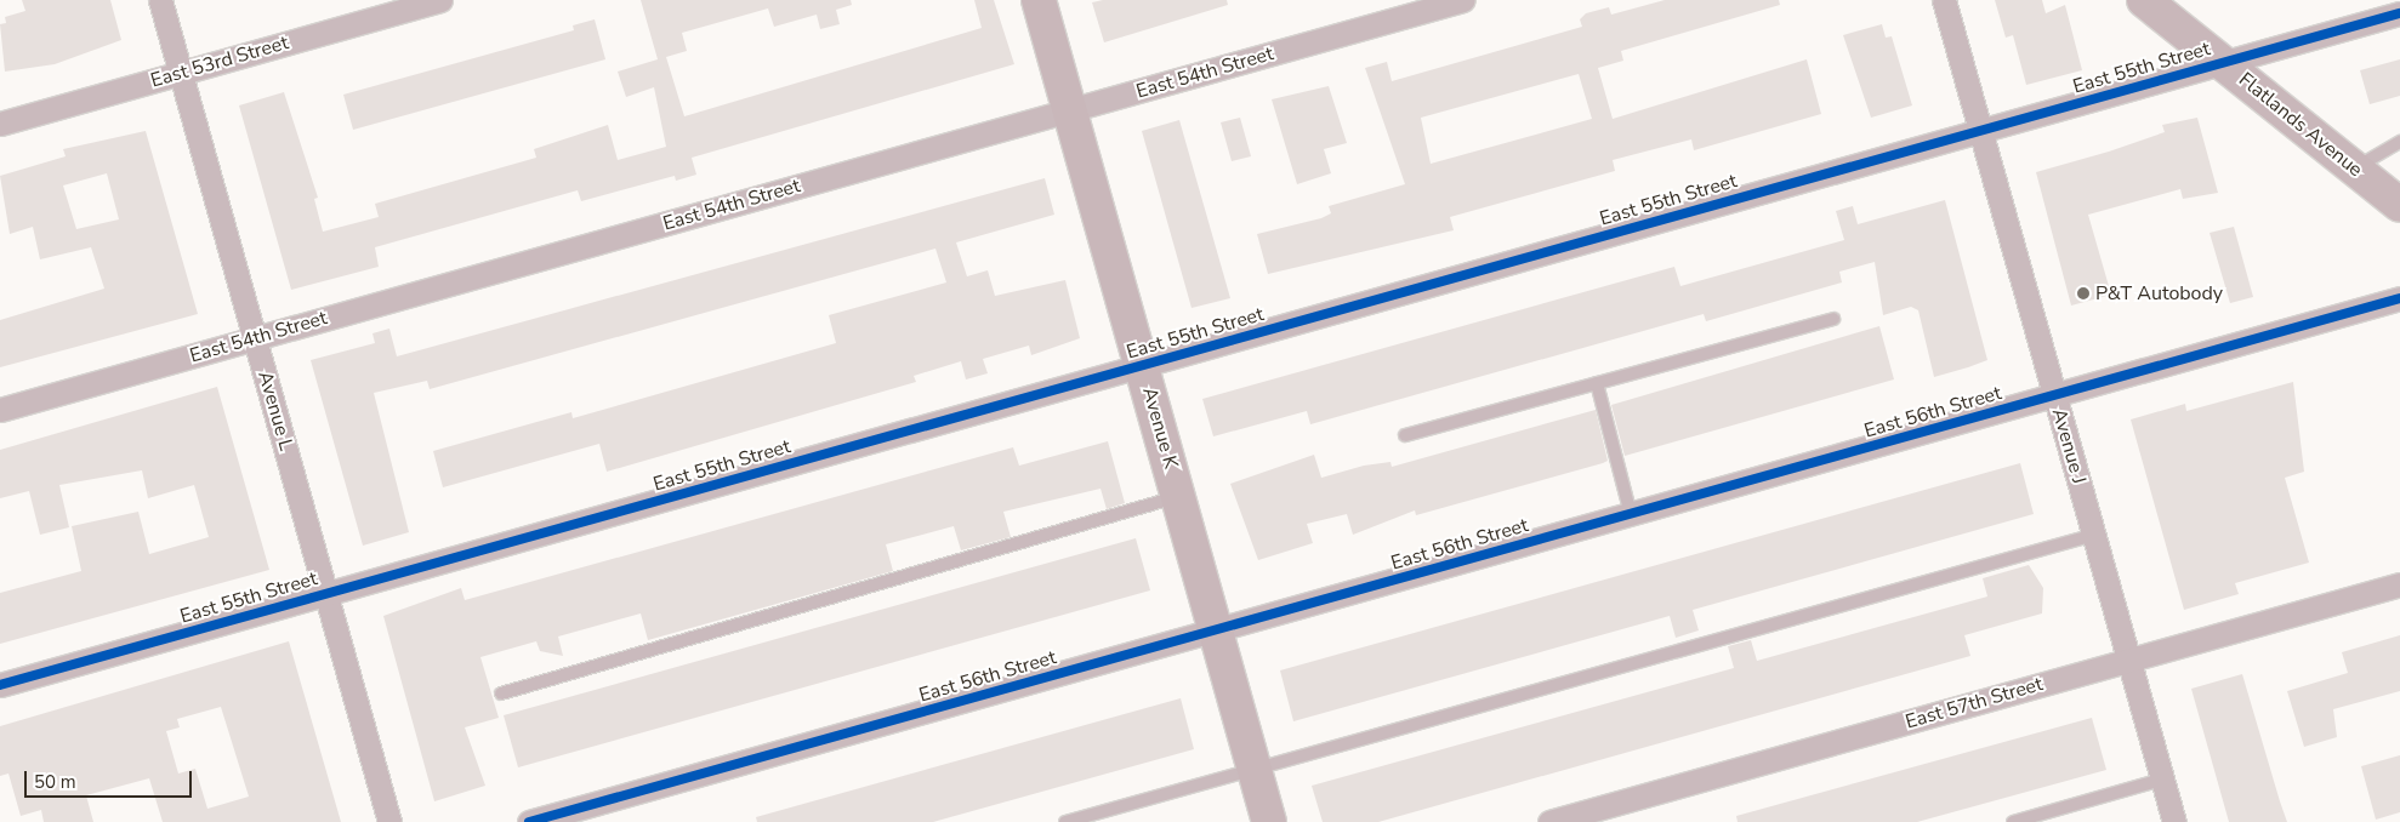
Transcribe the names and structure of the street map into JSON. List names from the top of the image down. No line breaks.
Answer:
{"streets":{"street":["East 53rd Street","East 55th Street","East 54th Street","Flatlands Avenue","Avenue L","East 56th Street","Avenue K","Avenue J","East 57th Street"]},"crossings":[["East 53rd Street","Avenue L"],["East 55th Street","Flatlands Avenue"],["East 55th Street","Avenue L"],["East 55th Street","Avenue K"],["East 55th Street","Avenue J"],["East 54th Street","Avenue L"],["East 54th Street","Avenue K"],["East 56th Street","Avenue K"],["East 56th Street","Avenue J"],["Avenue J","East 57th Street"]],"places":["P&T Autobody"],"scale_bar":"50 m"}
